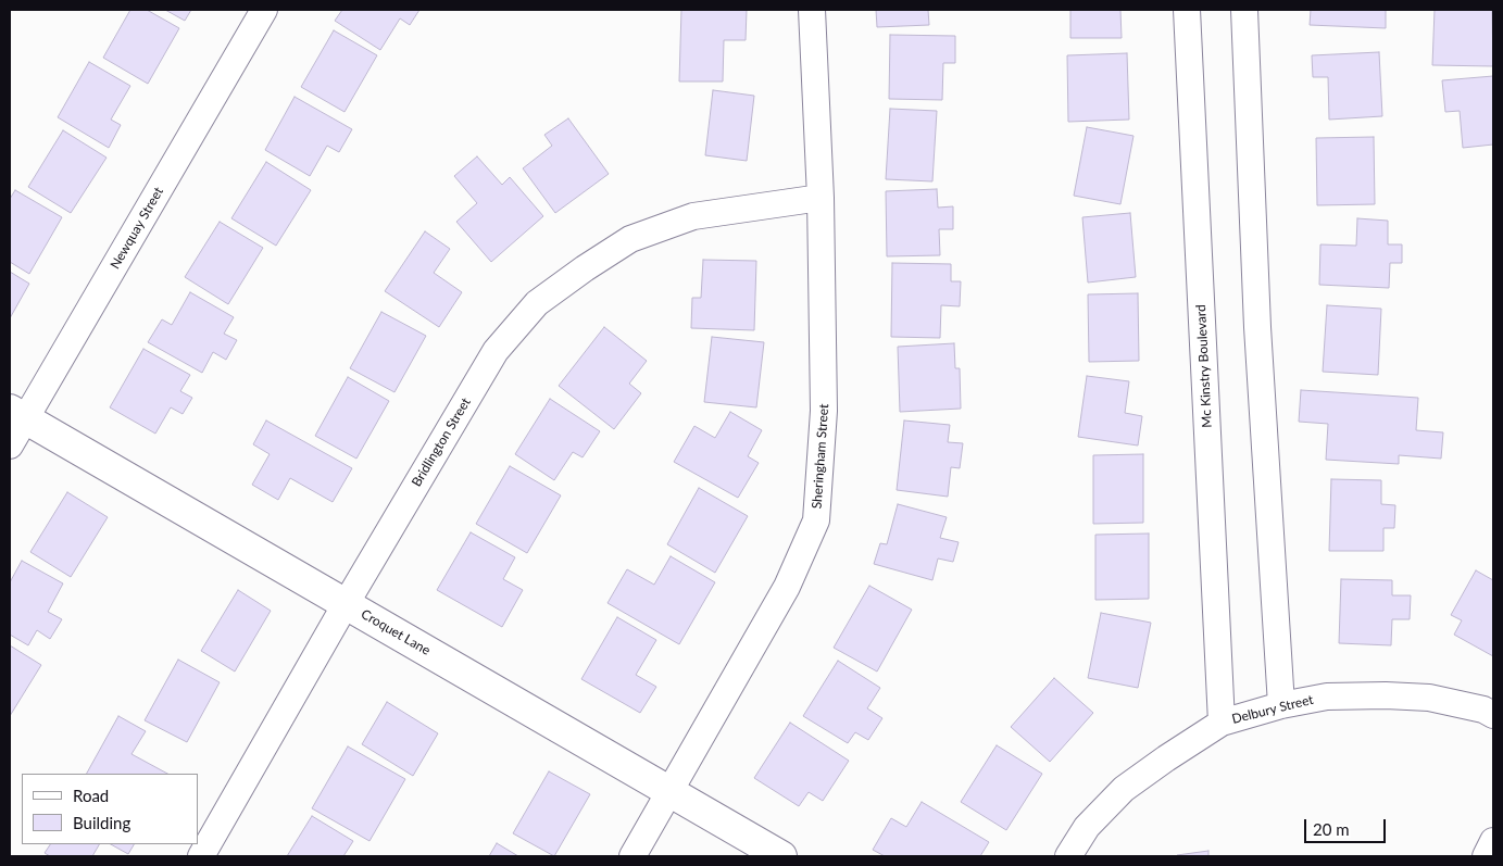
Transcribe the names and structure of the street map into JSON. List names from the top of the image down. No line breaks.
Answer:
{"streets":{"street":["Newquay Street","Mc Kinstry Boulevard","Bridlington Street","Sheringham Street","Croquet Lane","Delbury Street"]},"crossings":[["Newquay Street","Croquet Lane"],["Mc Kinstry Boulevard","Delbury Street"],["Bridlington Street","Sheringham Street"],["Bridlington Street","Croquet Lane"],["Sheringham Street","Croquet Lane"]],"legend":["Road","Building"],"scale_bar":"20 m"}
